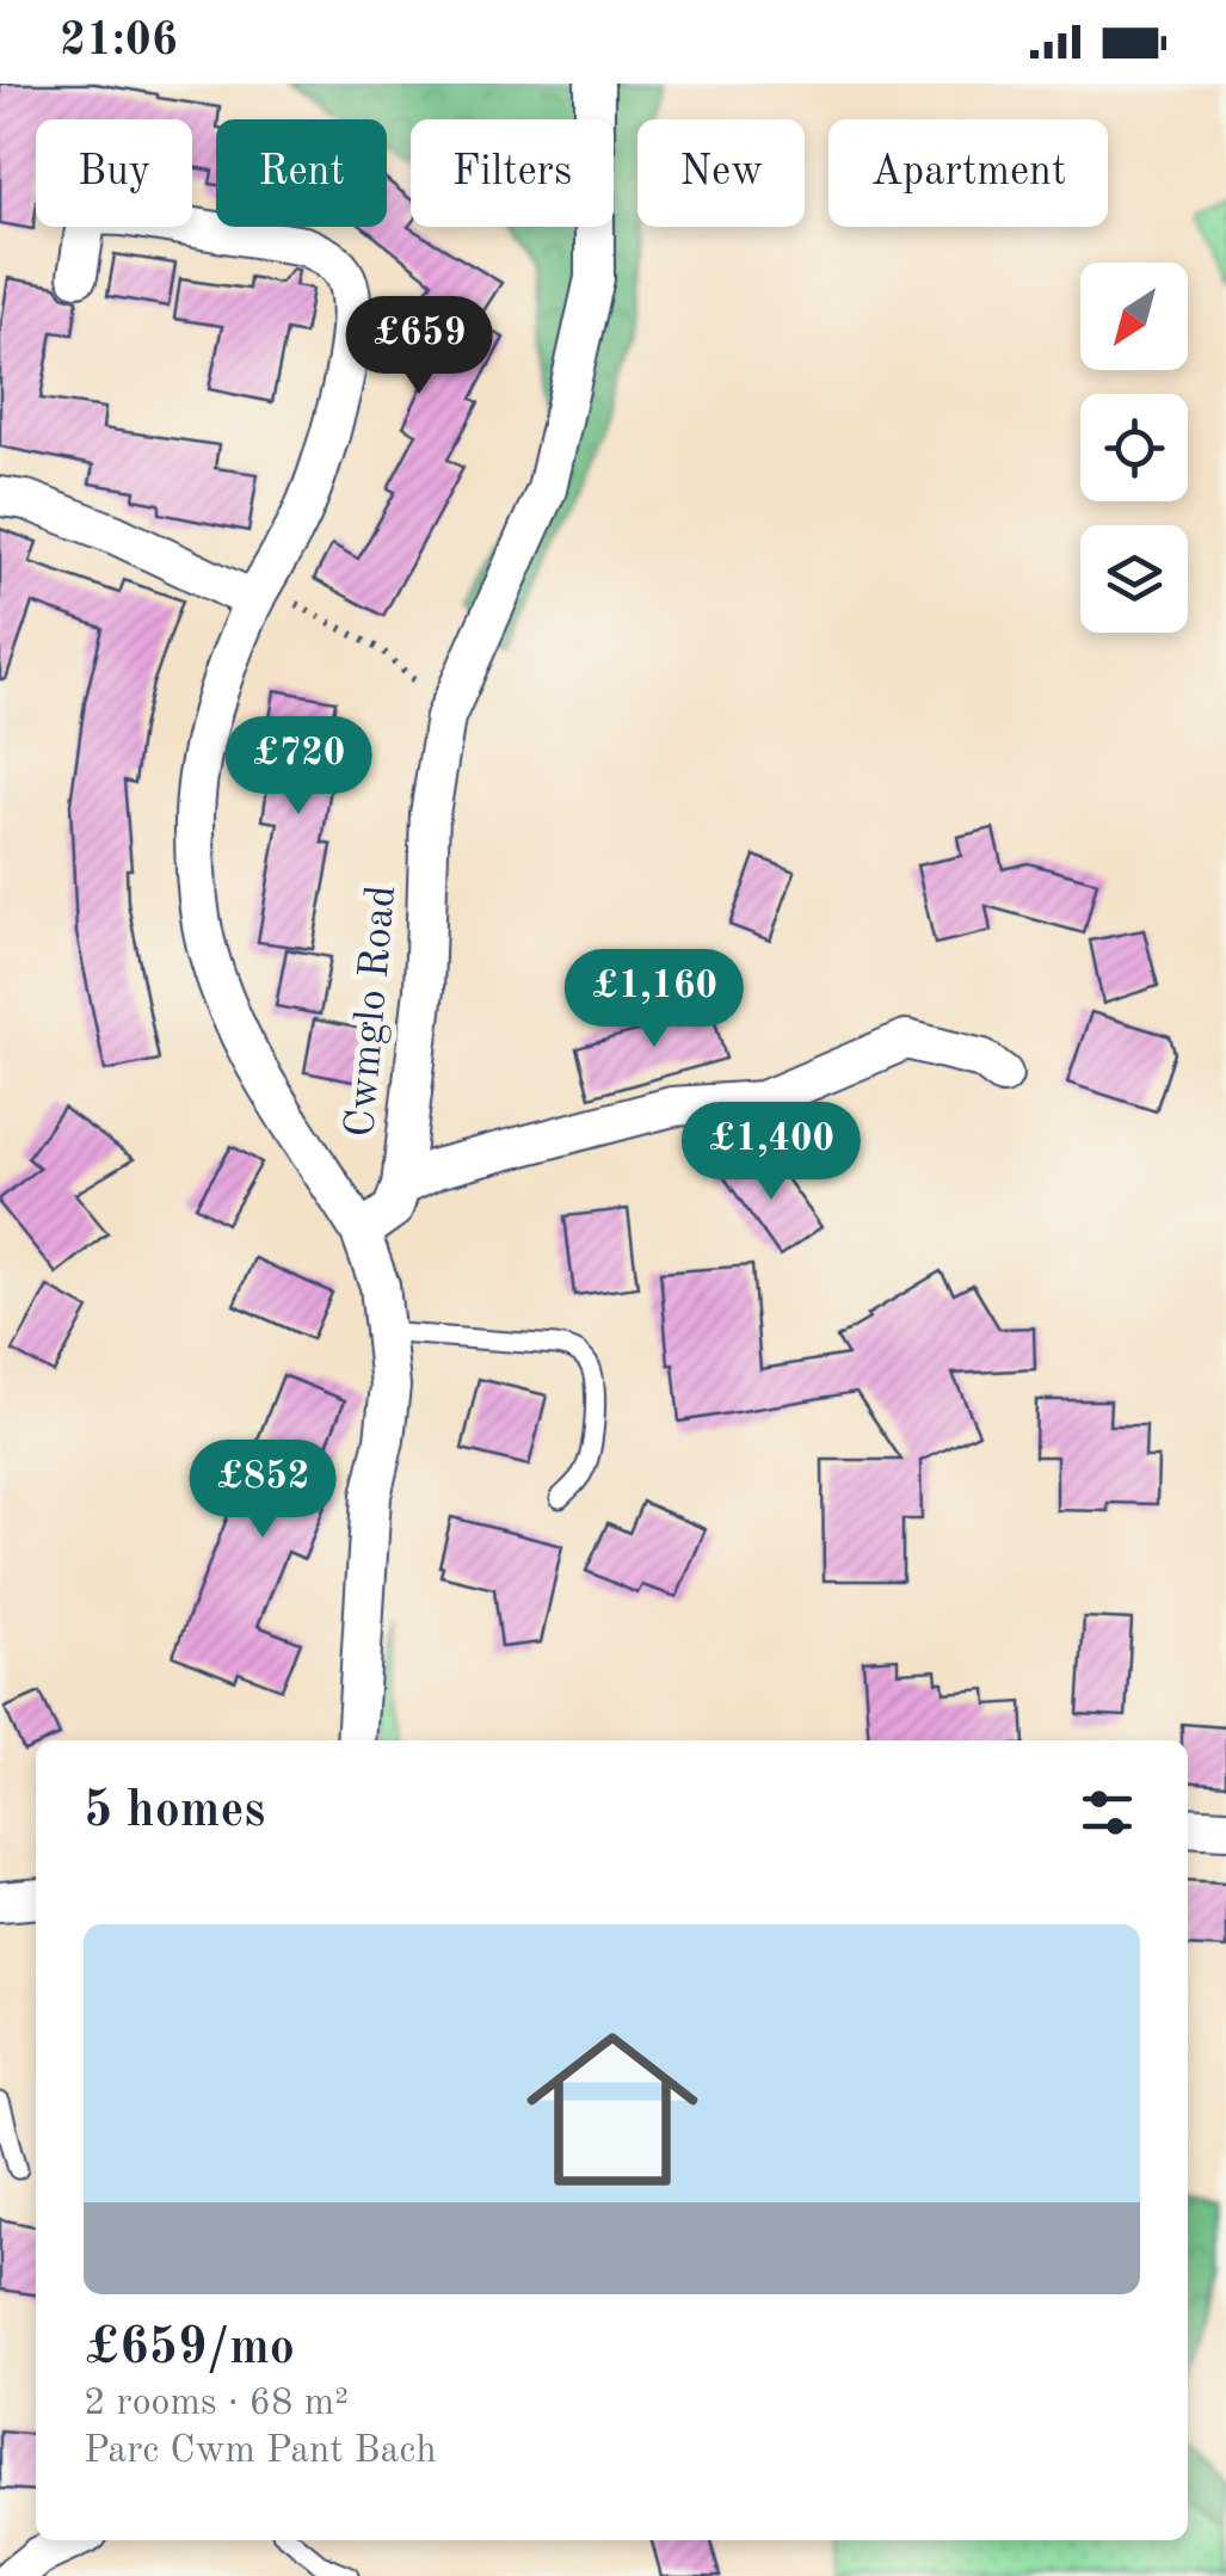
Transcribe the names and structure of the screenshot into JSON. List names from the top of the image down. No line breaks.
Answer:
{"streets":{"street":["Cwmglo Road"]},"north":"bottom left","page":{"status":"21:06","chip":["Buy","Rent","Filters","New","Apartment"],"price":["£659","£720","£1,160","£1,400","£852"],"heading":"5 homes","list":[{"name":"£659/mo","note":"2 rooms · 68 m² · Parc Cwm Pant Bach"}]}}
